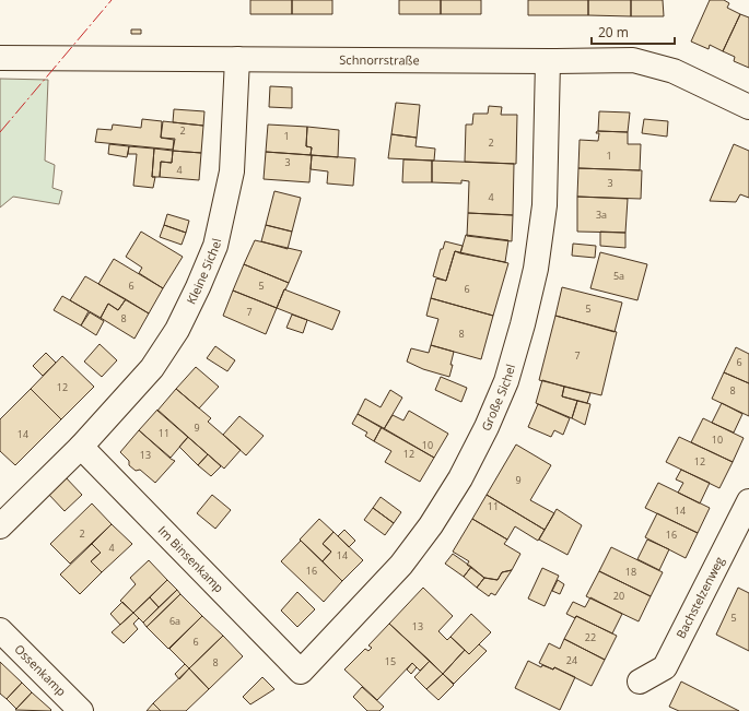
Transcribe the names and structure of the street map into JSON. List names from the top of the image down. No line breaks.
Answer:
{"streets":{"street":["Schnorrstraße","Kleine Sichel","Große Sichel","Im Binsenkamp","Bachstelzenweg","Ossenkamp"]},"crossings":[["Schnorrstraße","Kleine Sichel"],["Schnorrstraße","Große Sichel"],["Kleine Sichel","Im Binsenkamp"],["Große Sichel","Im Binsenkamp"]],"house_numbers":["2","1","2","1","3","4","3","4","3a","5a","6","5","6","5","7","8","8","7","6","12","8","9","11","14","10","10","12","13","12","9","11","14","2","16","4","14","16","18","20","5","6a","13","22","6","24","15","8"],"scale_bar":"20 m"}
